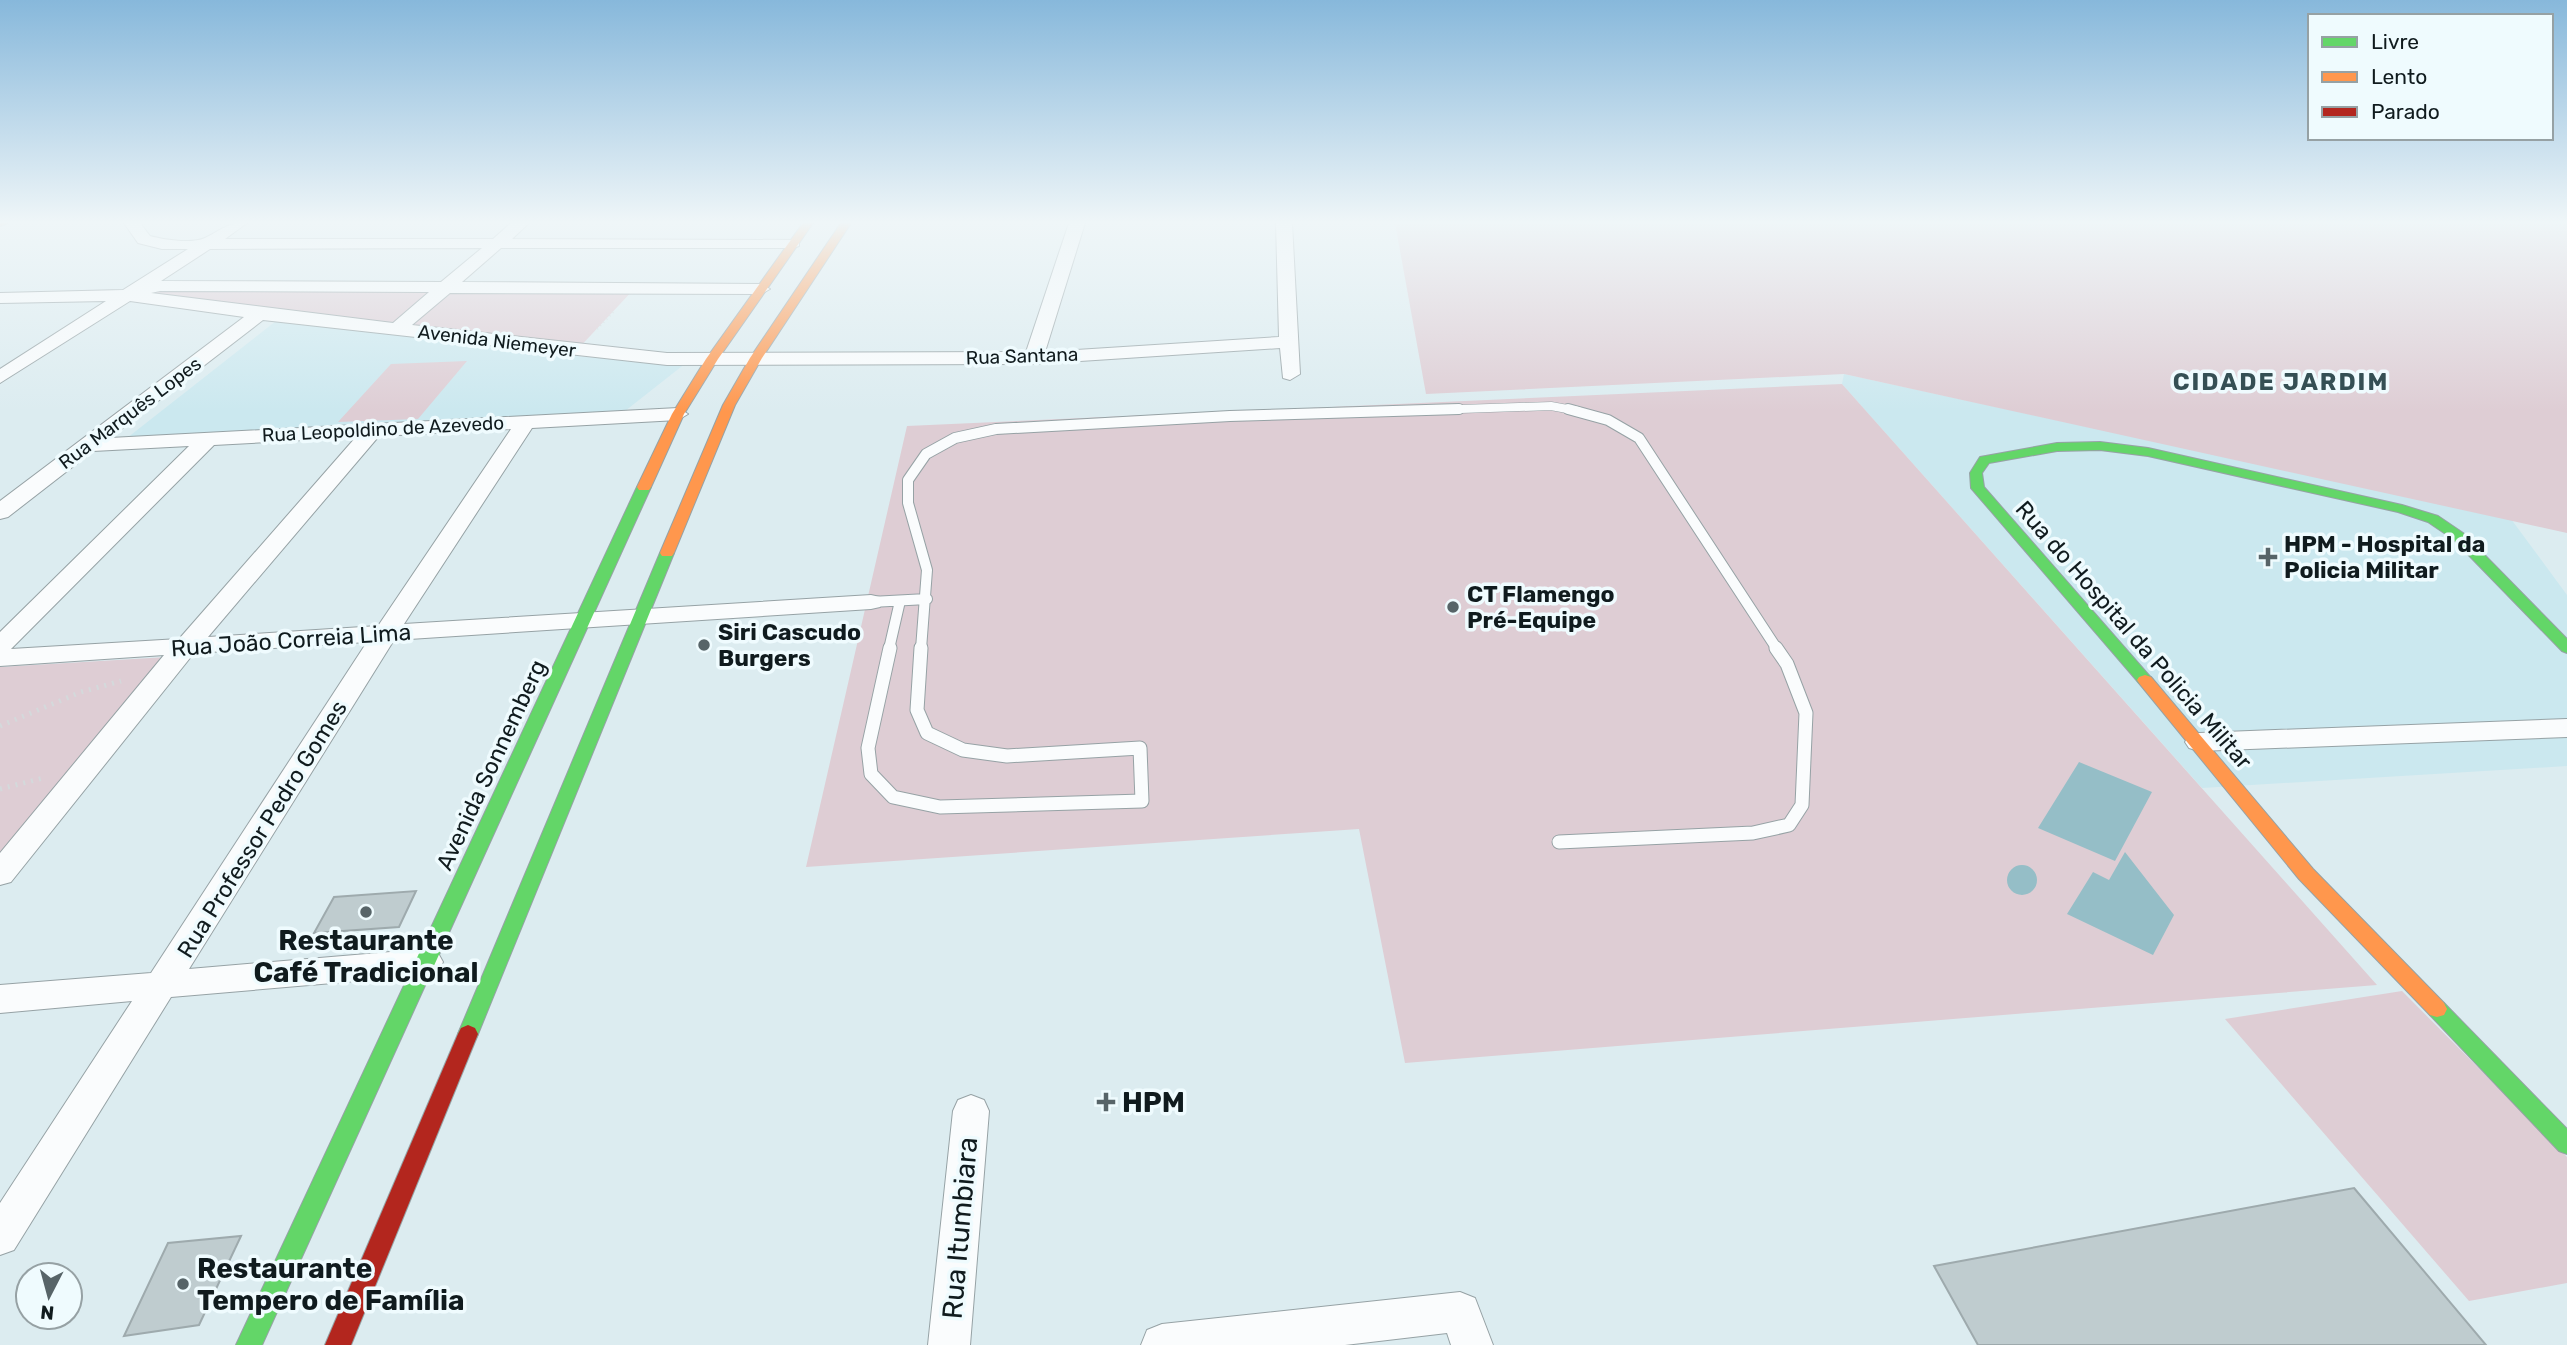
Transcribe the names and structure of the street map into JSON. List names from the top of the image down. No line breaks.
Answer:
{"streets":{"street":["Avenida Niemeyer","Rua Santana","Rua Marquês Lopes","Rua Leopoldino de Azevedo","Rua do Hospital da Policia Militar","Rua João Correia Lima","Avenida Sonnemberg","Rua Professor Pedro Gomes","Rua Itumbiara"]},"crossings":[["Avenida Niemeyer","Rua Santana"],["Avenida Niemeyer","Rua Marquês Lopes"],["Avenida Niemeyer","Avenida Sonnemberg"],["Rua Marquês Lopes","Rua Leopoldino de Azevedo"],["Rua Leopoldino de Azevedo","Avenida Sonnemberg"],["Rua Leopoldino de Azevedo","Rua Professor Pedro Gomes"],["Rua João Correia Lima","Avenida Sonnemberg"],["Rua João Correia Lima","Rua Professor Pedro Gomes"]],"districts":["CIDADE JARDIM"],"places":{"health":["HPM - Hospital da Policia Militar","HPM"],"other":["CT Flamengo Pré-Equipe","Siri Cascudo Burgers","Restaurante Café Tradicional","Restaurante Tempero de Família"]},"legend":["Livre","Lento","Parado"],"north":"bottom"}
